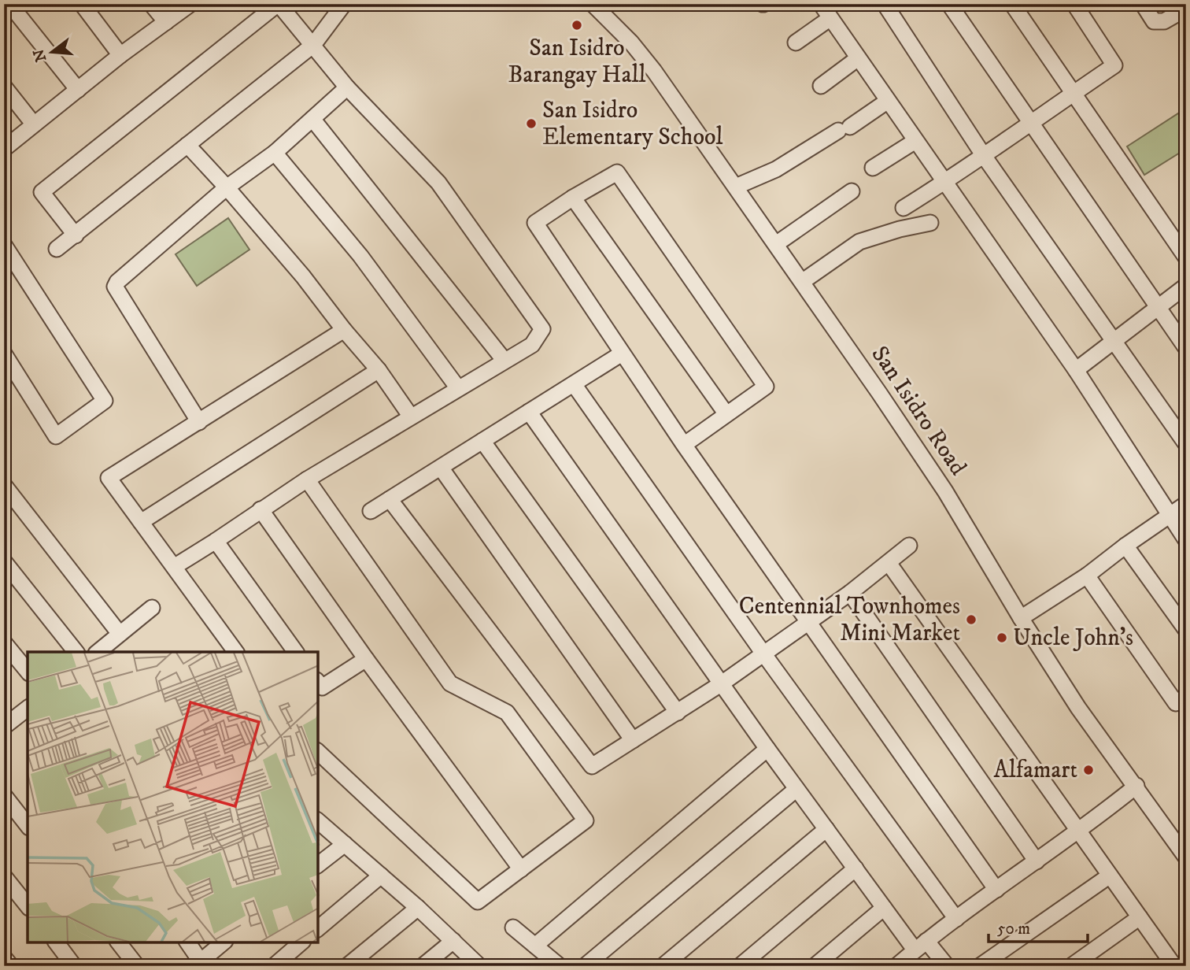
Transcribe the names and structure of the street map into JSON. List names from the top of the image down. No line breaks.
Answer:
{"streets":{"street":["San Isidro Road"]},"places":["San Isidro Barangay Hall","San Isidro Elementary School","Centennial Townhomes Mini Market","Uncle John's","Alfamart"],"scale_bar":"50 m","north":"left"}
